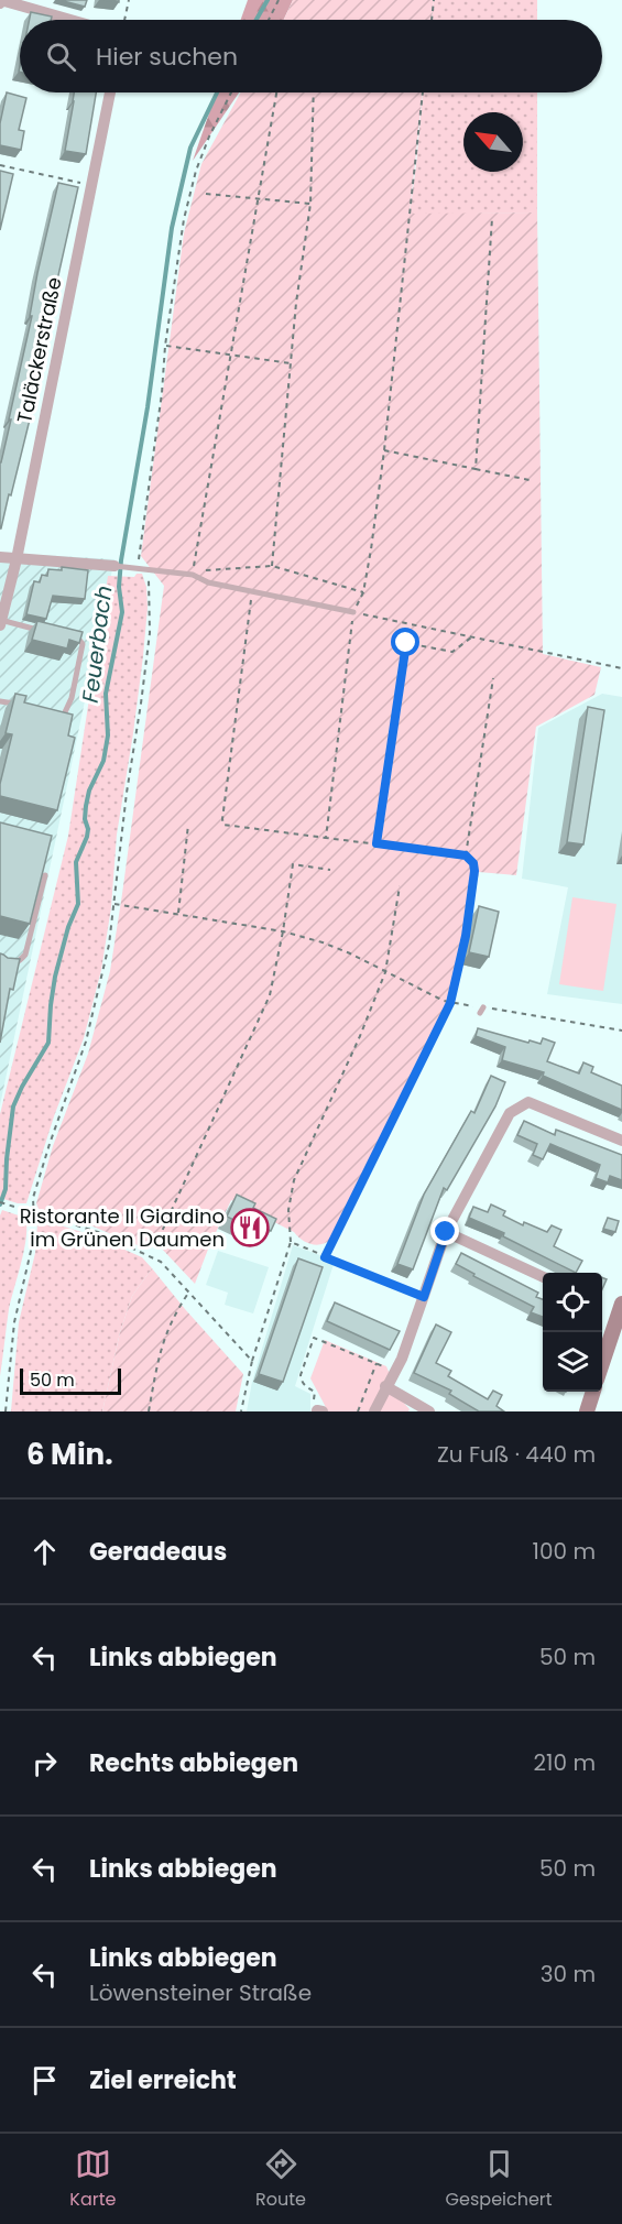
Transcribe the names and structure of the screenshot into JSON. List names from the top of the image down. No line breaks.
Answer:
{"streets":{"street":["Taläckerstraße"]},"water":["Feuerbach"],"places":{"restaurant":["Ristorante Il Giardino im Grünen Daumen"]},"scale_bar":"50 m","north":"top left","page":{"search":"Hier suchen","scale":"50 m","heading":["6 Min.","Zu Fuß · 440 m"],"list":[["Geradeaus","100 m"],["Links abbiegen","50 m"],["Rechts abbiegen","210 m"],["Links abbiegen","50 m"],["Links abbiegen","Löwensteiner Straße","30 m"],"Ziel erreicht"],"nav":["Karte","Route","Gespeichert"]}}
